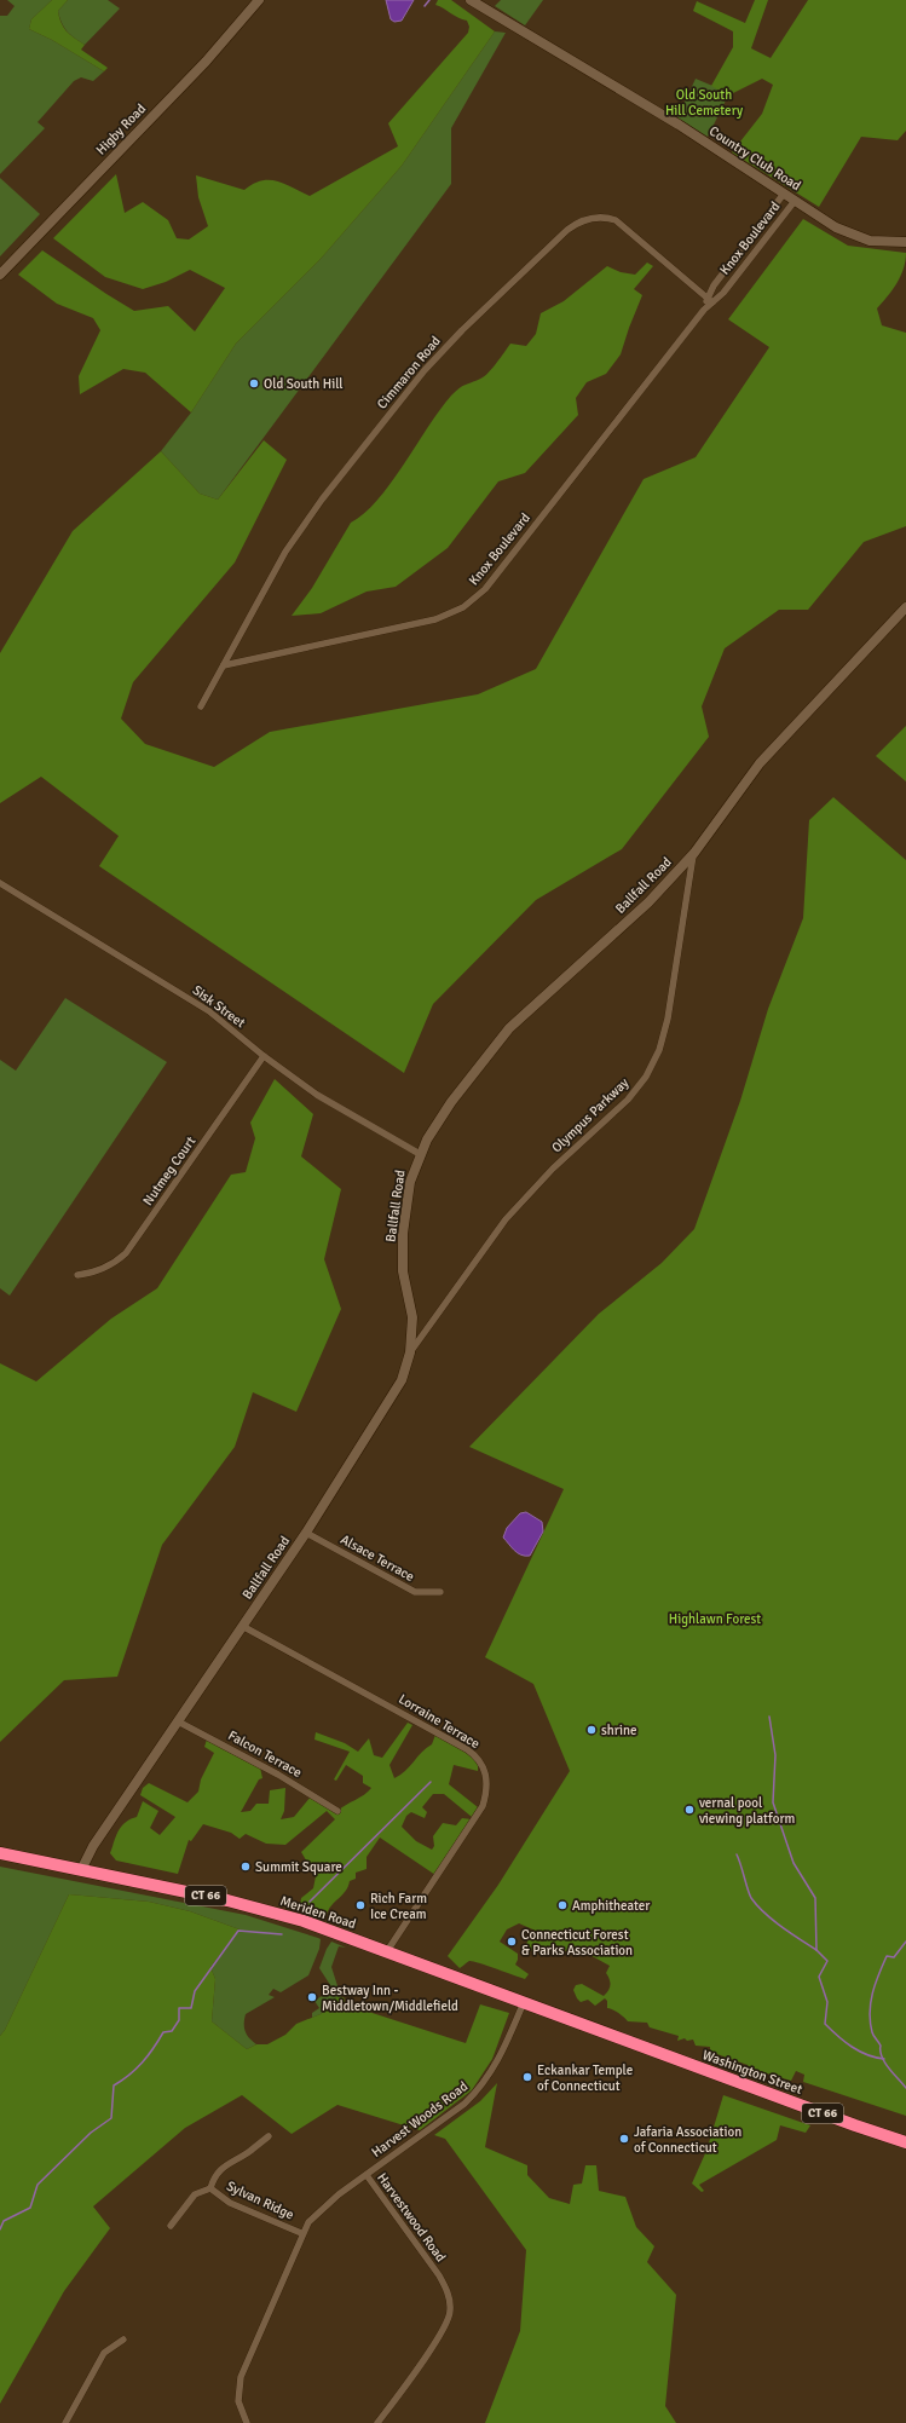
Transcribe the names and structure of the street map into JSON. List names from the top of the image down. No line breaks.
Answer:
{"streets":{"highway":["CT 66","Meriden Road","Washington Street"],"main road":["Higby Road","Country Club Road","Ballfall Road"],"street":["Knox Boulevard","Cimmaron Road","Sisk Street","Olympus Parkway","Nutmeg Court","Alsace Terrace","Lorraine Terrace","Falcon Terrace","Harvest Woods Road","Sylvan Ridge","Harvestwood Road"]},"crossings":[["Country Club Road","Knox Boulevard"],["Knox Boulevard","Cimmaron Road"],["Ballfall Road","Sisk Street"],["Ballfall Road","Olympus Parkway"],["Ballfall Road","Alsace Terrace"],["Ballfall Road","Lorraine Terrace"],["Ballfall Road","Falcon Terrace"],["Ballfall Road","Meriden Road"],["Sisk Street","Nutmeg Court"],["Lorraine Terrace","Meriden Road"],["Meriden Road","Washington Street"],["Meriden Road","Harvest Woods Road"],["Harvest Woods Road","Harvestwood Road"],["Sylvan Ridge","Harvestwood Road"]],"parks":["Old South Hill Cemetery","Highlawn Forest"],"places":["Old South Hill","shrine","vernal pool viewing platform","Summit Square","Rich Farm Ice Cream","Amphitheater","Connecticut Forest & Parks Association","Bestway Inn - Middletown/Middlefield","Eckankar Temple of Connecticut","Jafaria Association of Connecticut"]}
